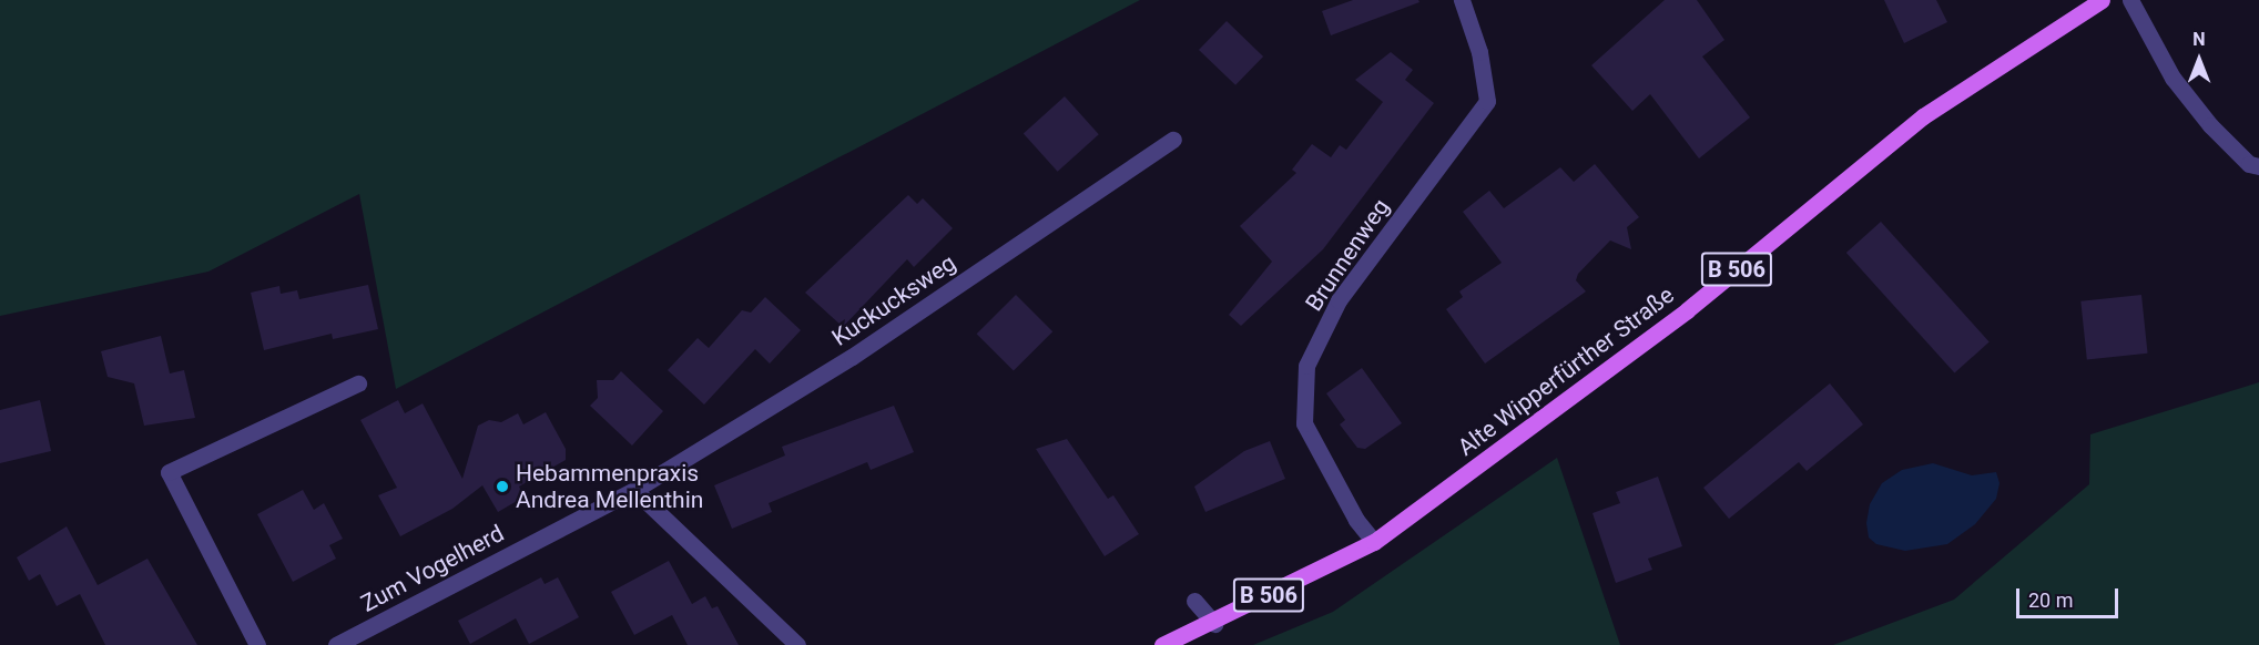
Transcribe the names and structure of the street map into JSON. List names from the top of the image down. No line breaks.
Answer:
{"streets":{"main road":["B 506","Alte Wipperfürther Straße"],"street":["Brunnenweg","Kuckucksweg","Zum Vogelherd"]},"crossings":[["Brunnenweg","Alte Wipperfürther Straße"],["Kuckucksweg","Zum Vogelherd"]],"places":["Hebammenpraxis Andrea Mellenthin"],"scale_bar":"20 m","north":"top"}
